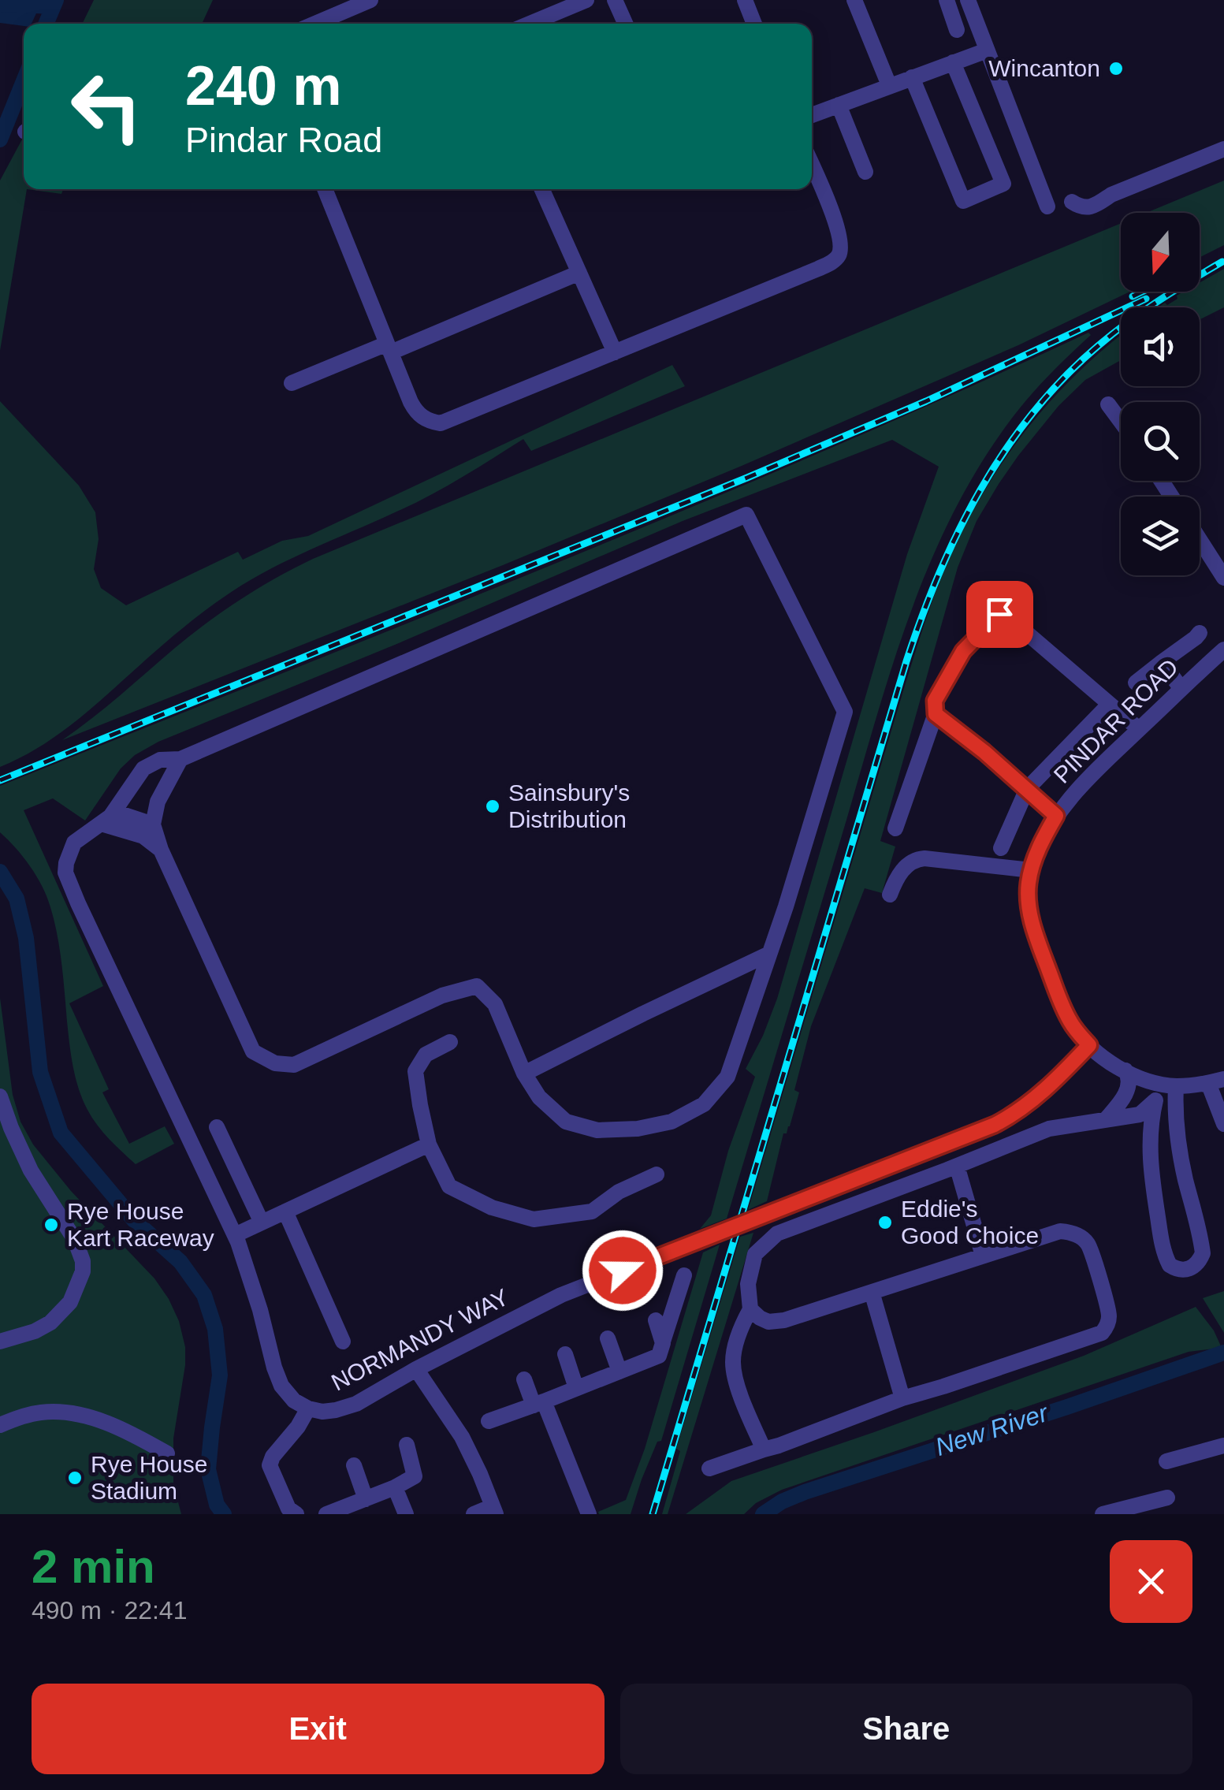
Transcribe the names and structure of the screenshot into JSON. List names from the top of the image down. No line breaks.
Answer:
{"streets":{"street":["PINDAR ROAD","NORMANDY WAY"]},"crossings":[["PINDAR ROAD","NORMANDY WAY"]],"water":["New River"],"places":["Wincanton","Sainsbury's Distribution","Eddie's Good Choice","Rye House Kart Raceway","Rye House Stadium"],"north":"bottom","page":{"turn":["240 m","Pindar Road"],"heading":["2 min","490 m · 22:41"],"buttons":["Exit","Share"]}}
